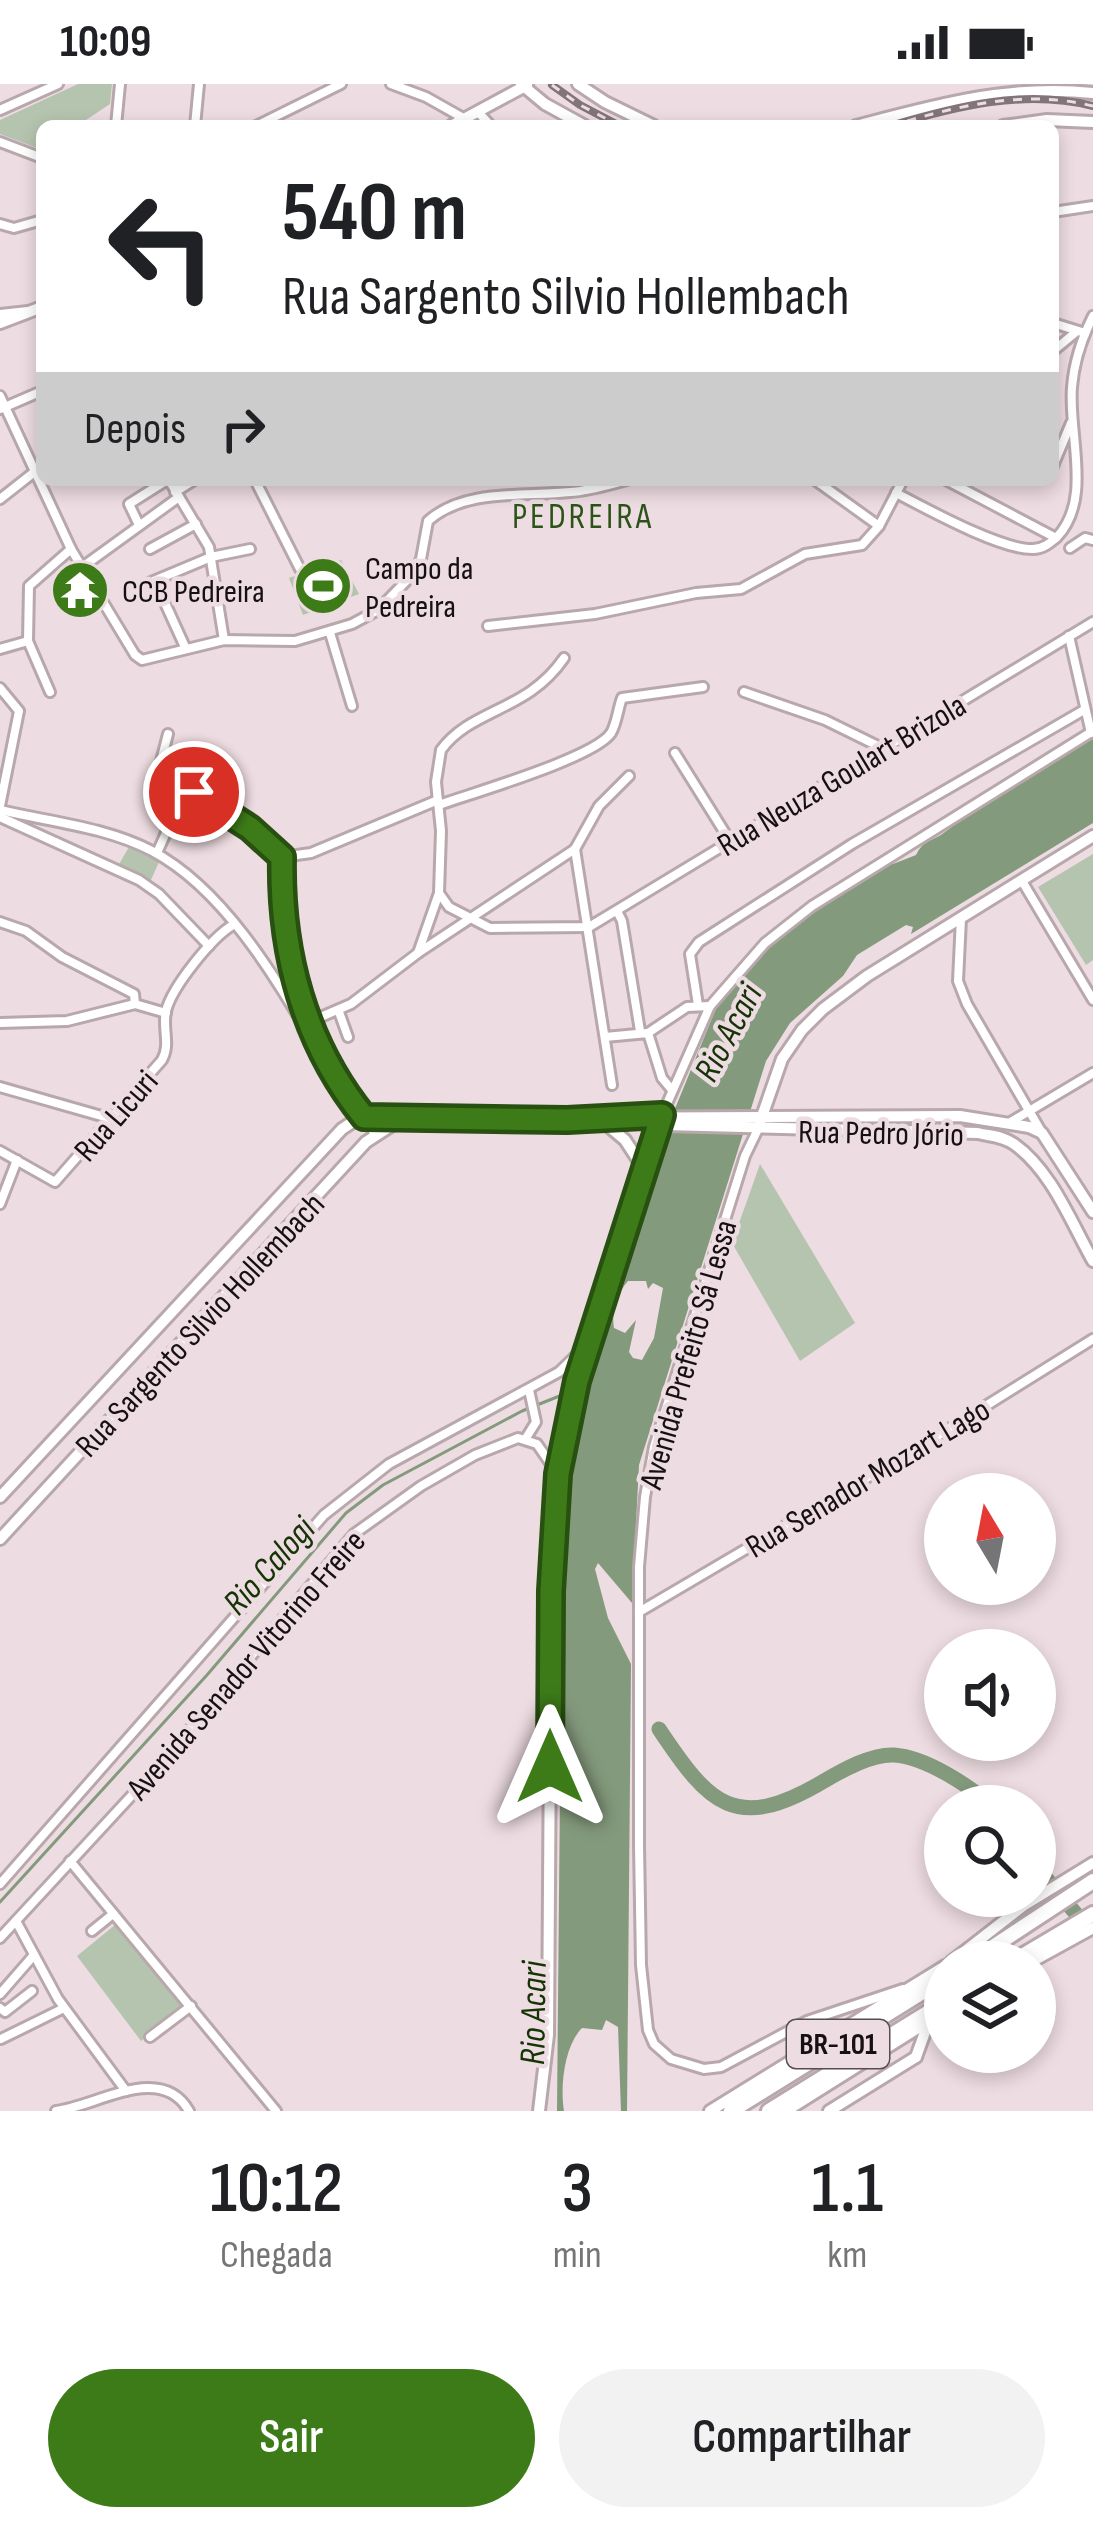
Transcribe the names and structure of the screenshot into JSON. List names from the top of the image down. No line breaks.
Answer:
{"streets":{"highway":["BR-101"],"main road":["Rua Pedro Jório","Rua Sargento Silvio Hollembach","Avenida Prefeito Sá Lessa"],"street":["Rua Neuza Goulart Brizola","Rua Licuri","Rua Senador Mozart Lago","Avenida Senador Vitorino Freire"]},"crossings":[["Rua Pedro Jório","Avenida Prefeito Sá Lessa"],["Avenida Prefeito Sá Lessa","Rua Senador Mozart Lago"]],"districts":["PEDREIRA"],"water":["Rio Acari","Rio Calogi"],"places":{"sports":["Campo da Pedreira"],"temple":["CCB Pedreira"]},"north":"top","page":{"status":"10:09","turn":["540 m","Rua Sargento Silvio Hollembach"],"then":"Depois","eta":["10:12","Chegada","3","min","1.1","km"],"buttons":["Sair","Compartilhar"]}}
